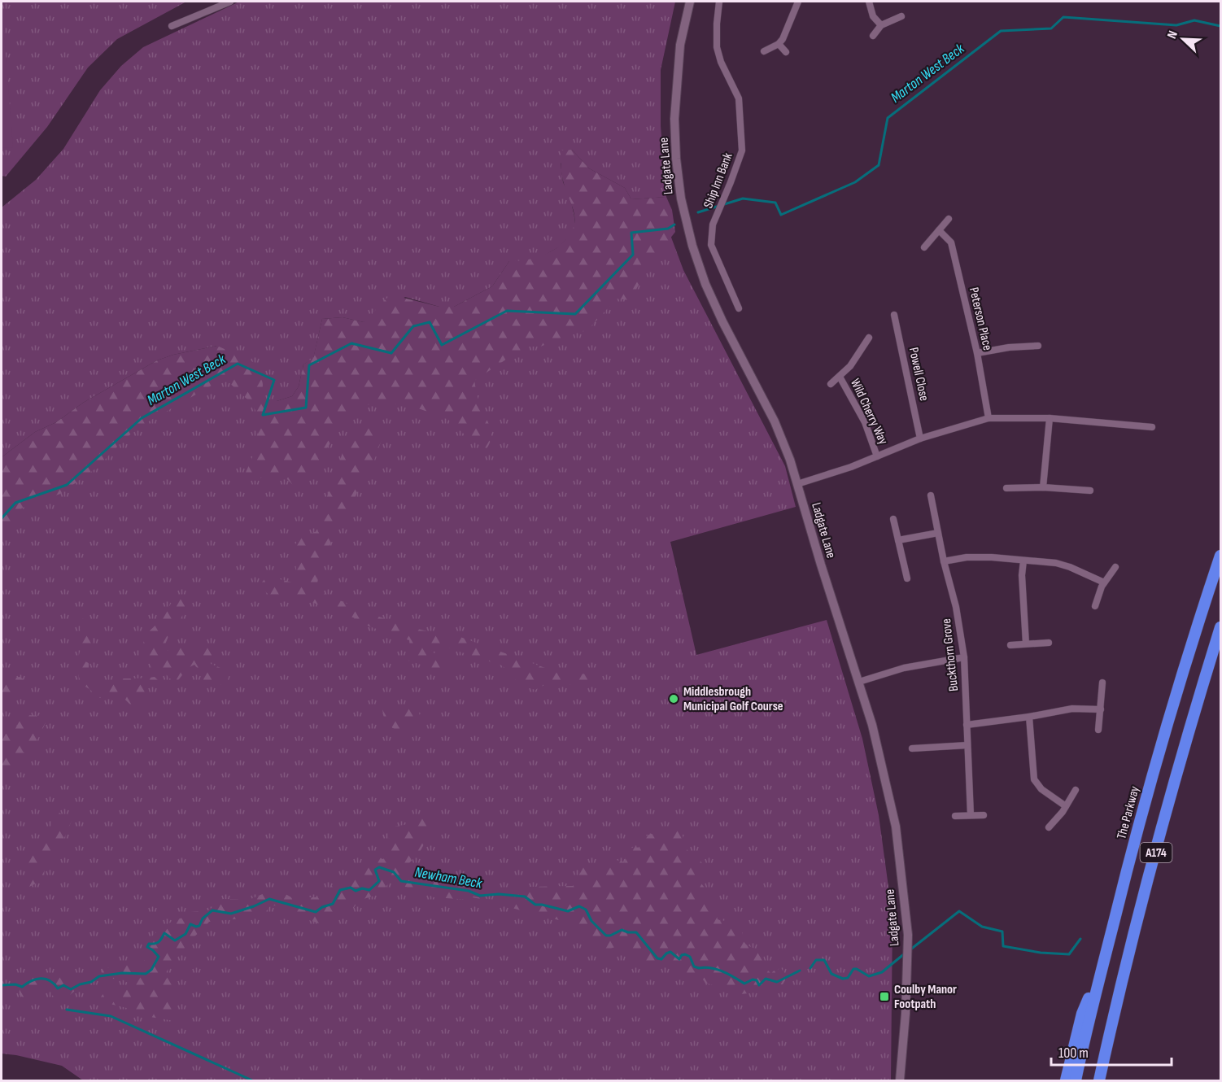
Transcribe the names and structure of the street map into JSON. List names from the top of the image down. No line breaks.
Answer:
{"streets":{"highway":["The Parkway","A174"],"main road":["Ladgate Lane"],"street":["Ship Inn Bank","Peterson Place","Powell Close","Wild Cherry Way","Buckthorn Grove"]},"crossings":[["The Parkway","A174"]],"water":["Marton West Beck","Newham Beck"],"places":{"other":["Middlesbrough Municipal Golf Course"],"transit":["Coulby Manor Footpath"]},"scale_bar":"100 m","north":"top left"}
